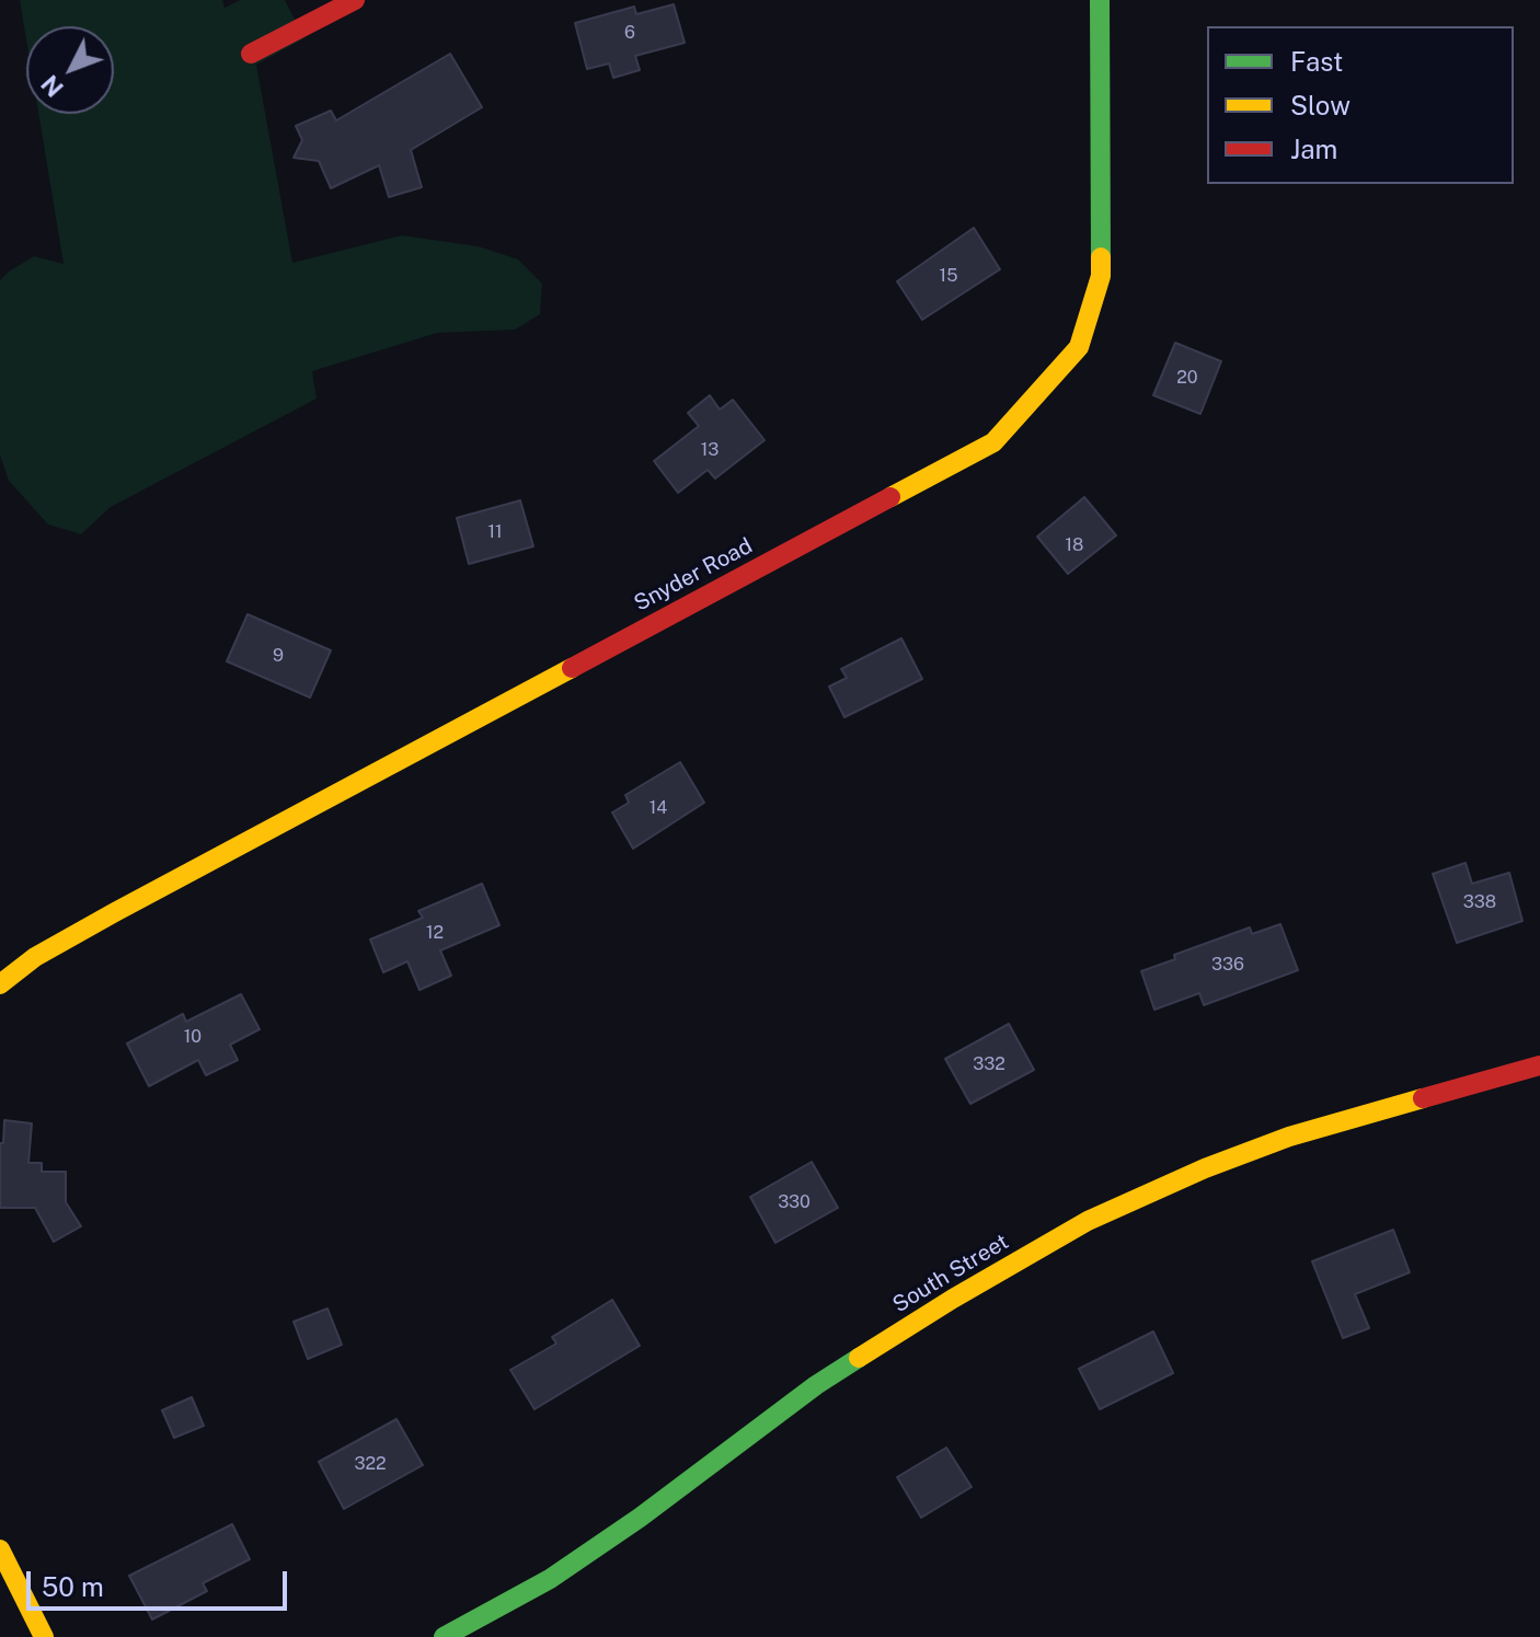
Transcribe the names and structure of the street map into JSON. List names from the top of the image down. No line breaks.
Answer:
{"streets":{"street":["Snyder Road","South Street"]},"house_numbers":["6","15","20","13","11","18","9","14","338","12","336","10","332","330","322"],"legend":["Fast","Slow","Jam"],"scale_bar":"50 m","north":"bottom left"}
